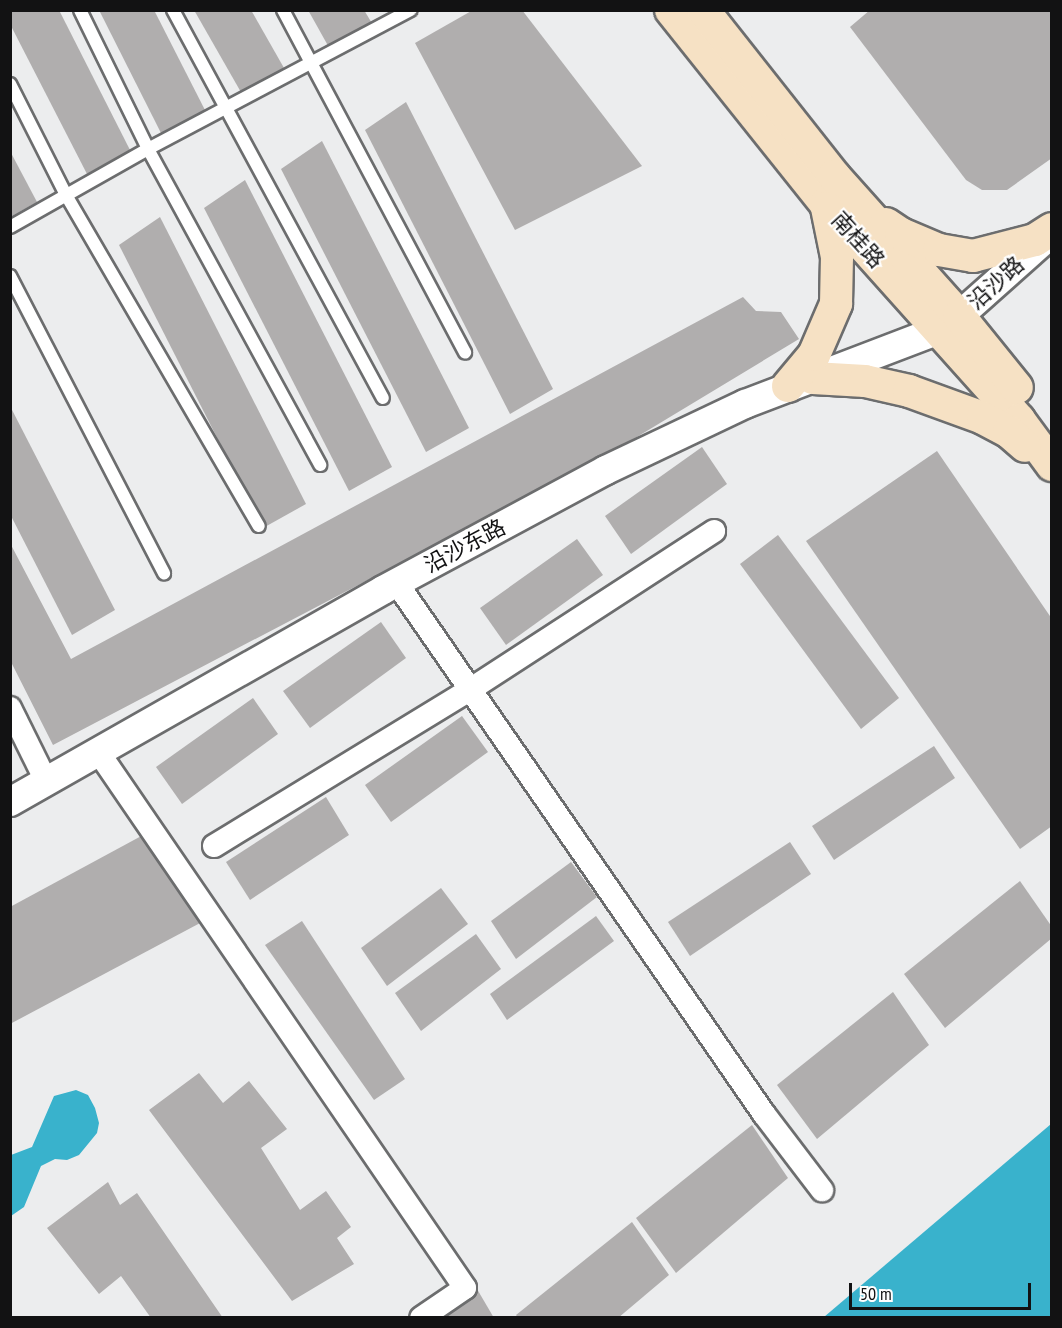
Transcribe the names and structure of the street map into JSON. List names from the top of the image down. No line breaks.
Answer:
{"streets":{"main road":["南桂路"],"street":["沿沙路","沿沙东路"]},"crossings":[["南桂路","沿沙路"],["南桂路","沿沙东路"],["沿沙路","沿沙东路"]],"scale_bar":"50 m"}
